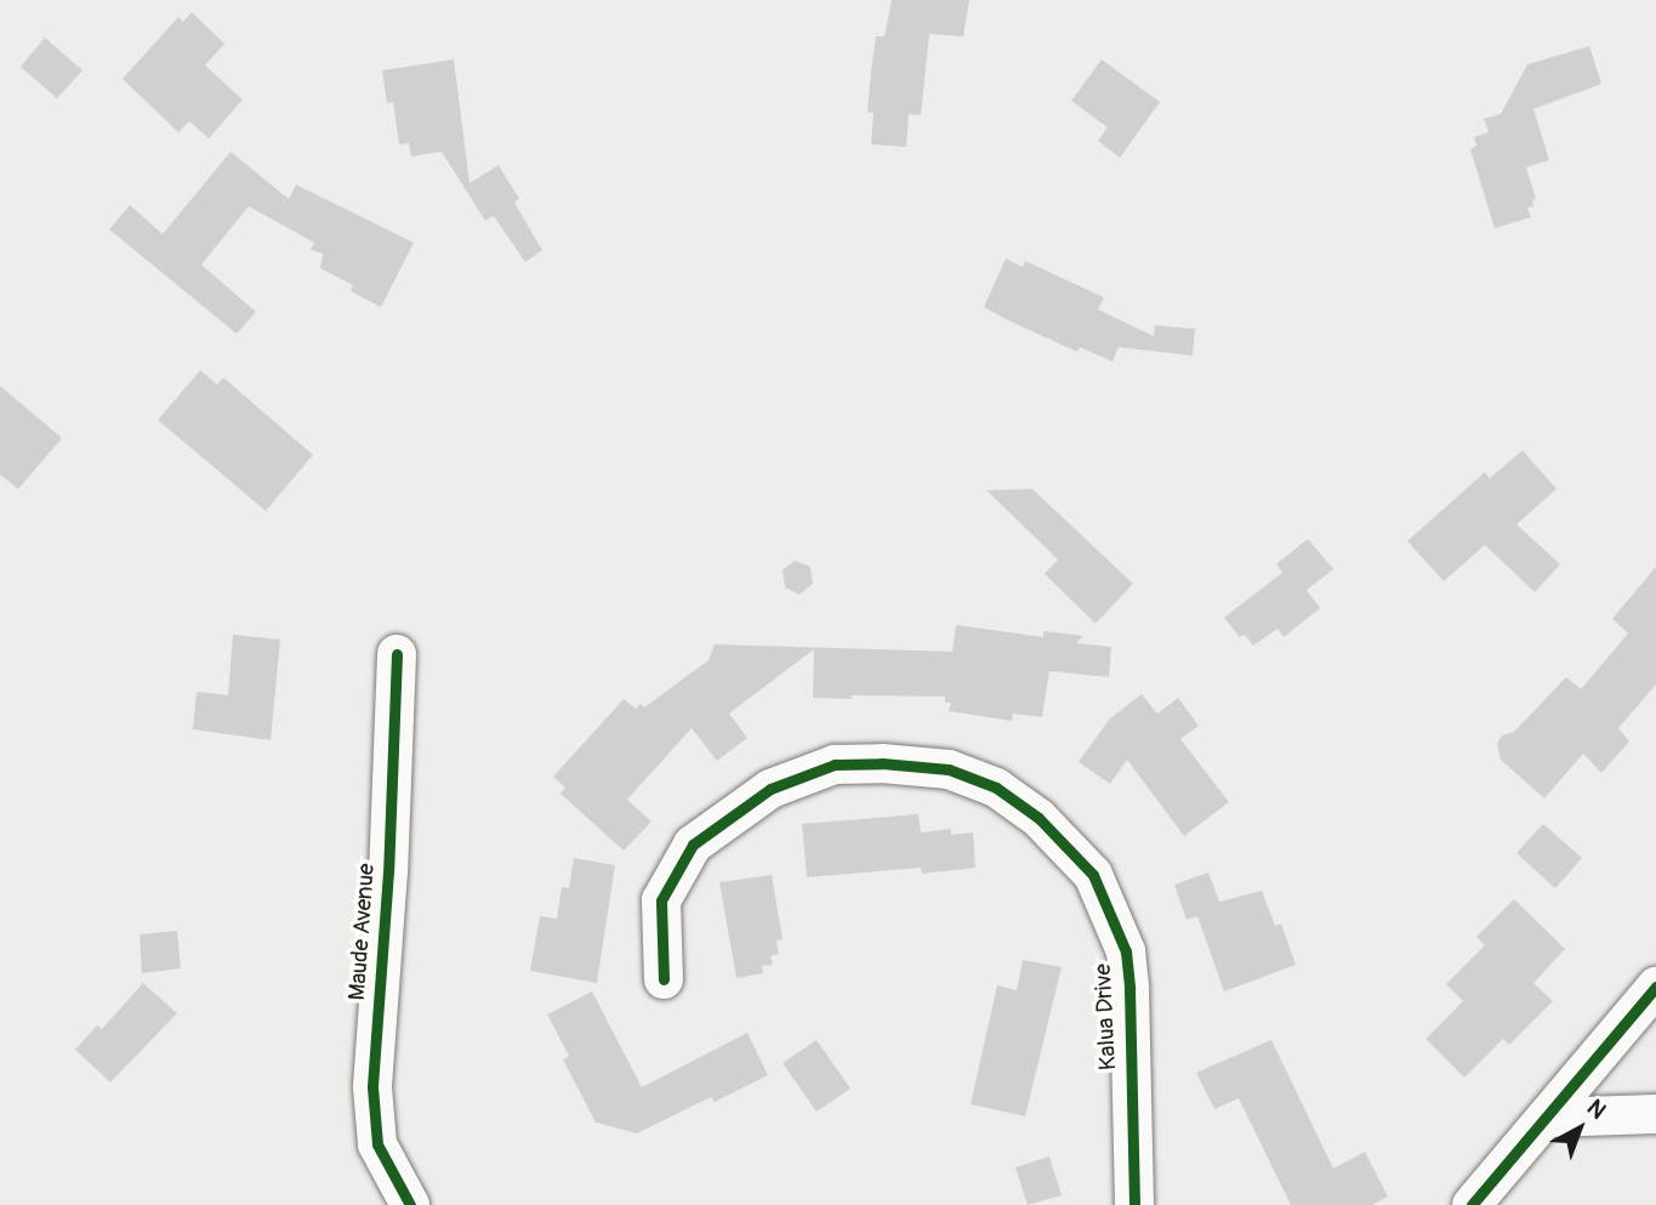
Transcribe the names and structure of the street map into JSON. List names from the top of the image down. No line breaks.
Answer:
{"streets":{"street":["Maude Avenue","Kalua Drive"]},"north":"top right"}
